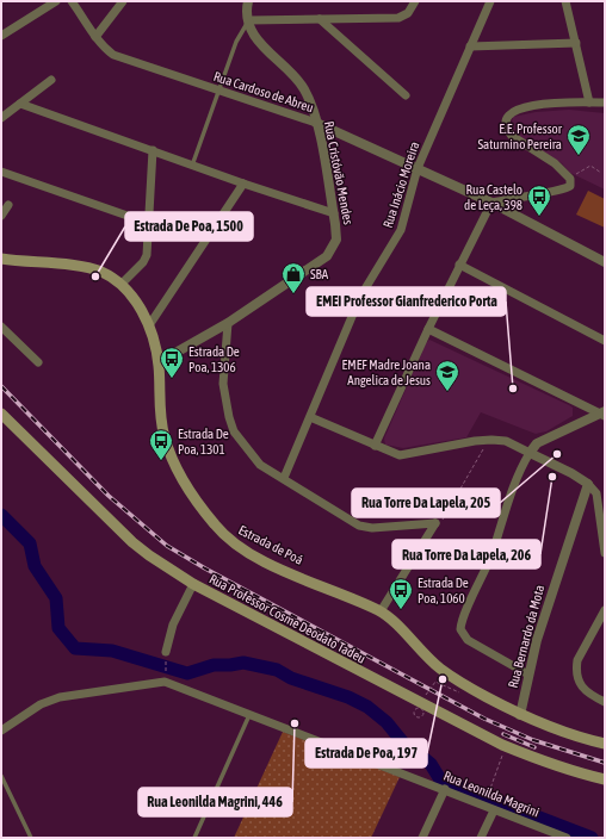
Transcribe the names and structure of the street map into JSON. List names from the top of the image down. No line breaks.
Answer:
{"streets":{"main road":["Estrada de Poá","Rua Professor Cosme Deodato Tadeu"],"street":["Rua Cardoso de Abreu","Rua Cristóvão Mendes","Rua Inácio Moreira","Rua Bernardo da Mota","Rua Leonilda Magrini"]},"crossings":[["Rua Cardoso de Abreu","Rua Cristóvão Mendes"],["Rua Cardoso de Abreu","Rua Inácio Moreira"],["Rua Cristóvão Mendes","Estrada de Poá"],["Estrada de Poá","Rua Bernardo da Mota"]],"places":{"school or university":["E.E. Professor Saturnino Pereira","EMEF Madre Joana Angelica de Jesus"],"bus stop":["Rua Castelo de Leça, 398","Estrada De Poa, 1306","Estrada De Poa, 1301","Estrada De Poa, 1060"],"other":["Estrada De Poa, 1500","EMEI Professor Gianfrederico Porta","Rua Torre Da Lapela, 205","Rua Torre Da Lapela, 206","Estrada De Poa, 197","Rua Leonilda Magrini, 446"],"shop":["SBA"]}}
